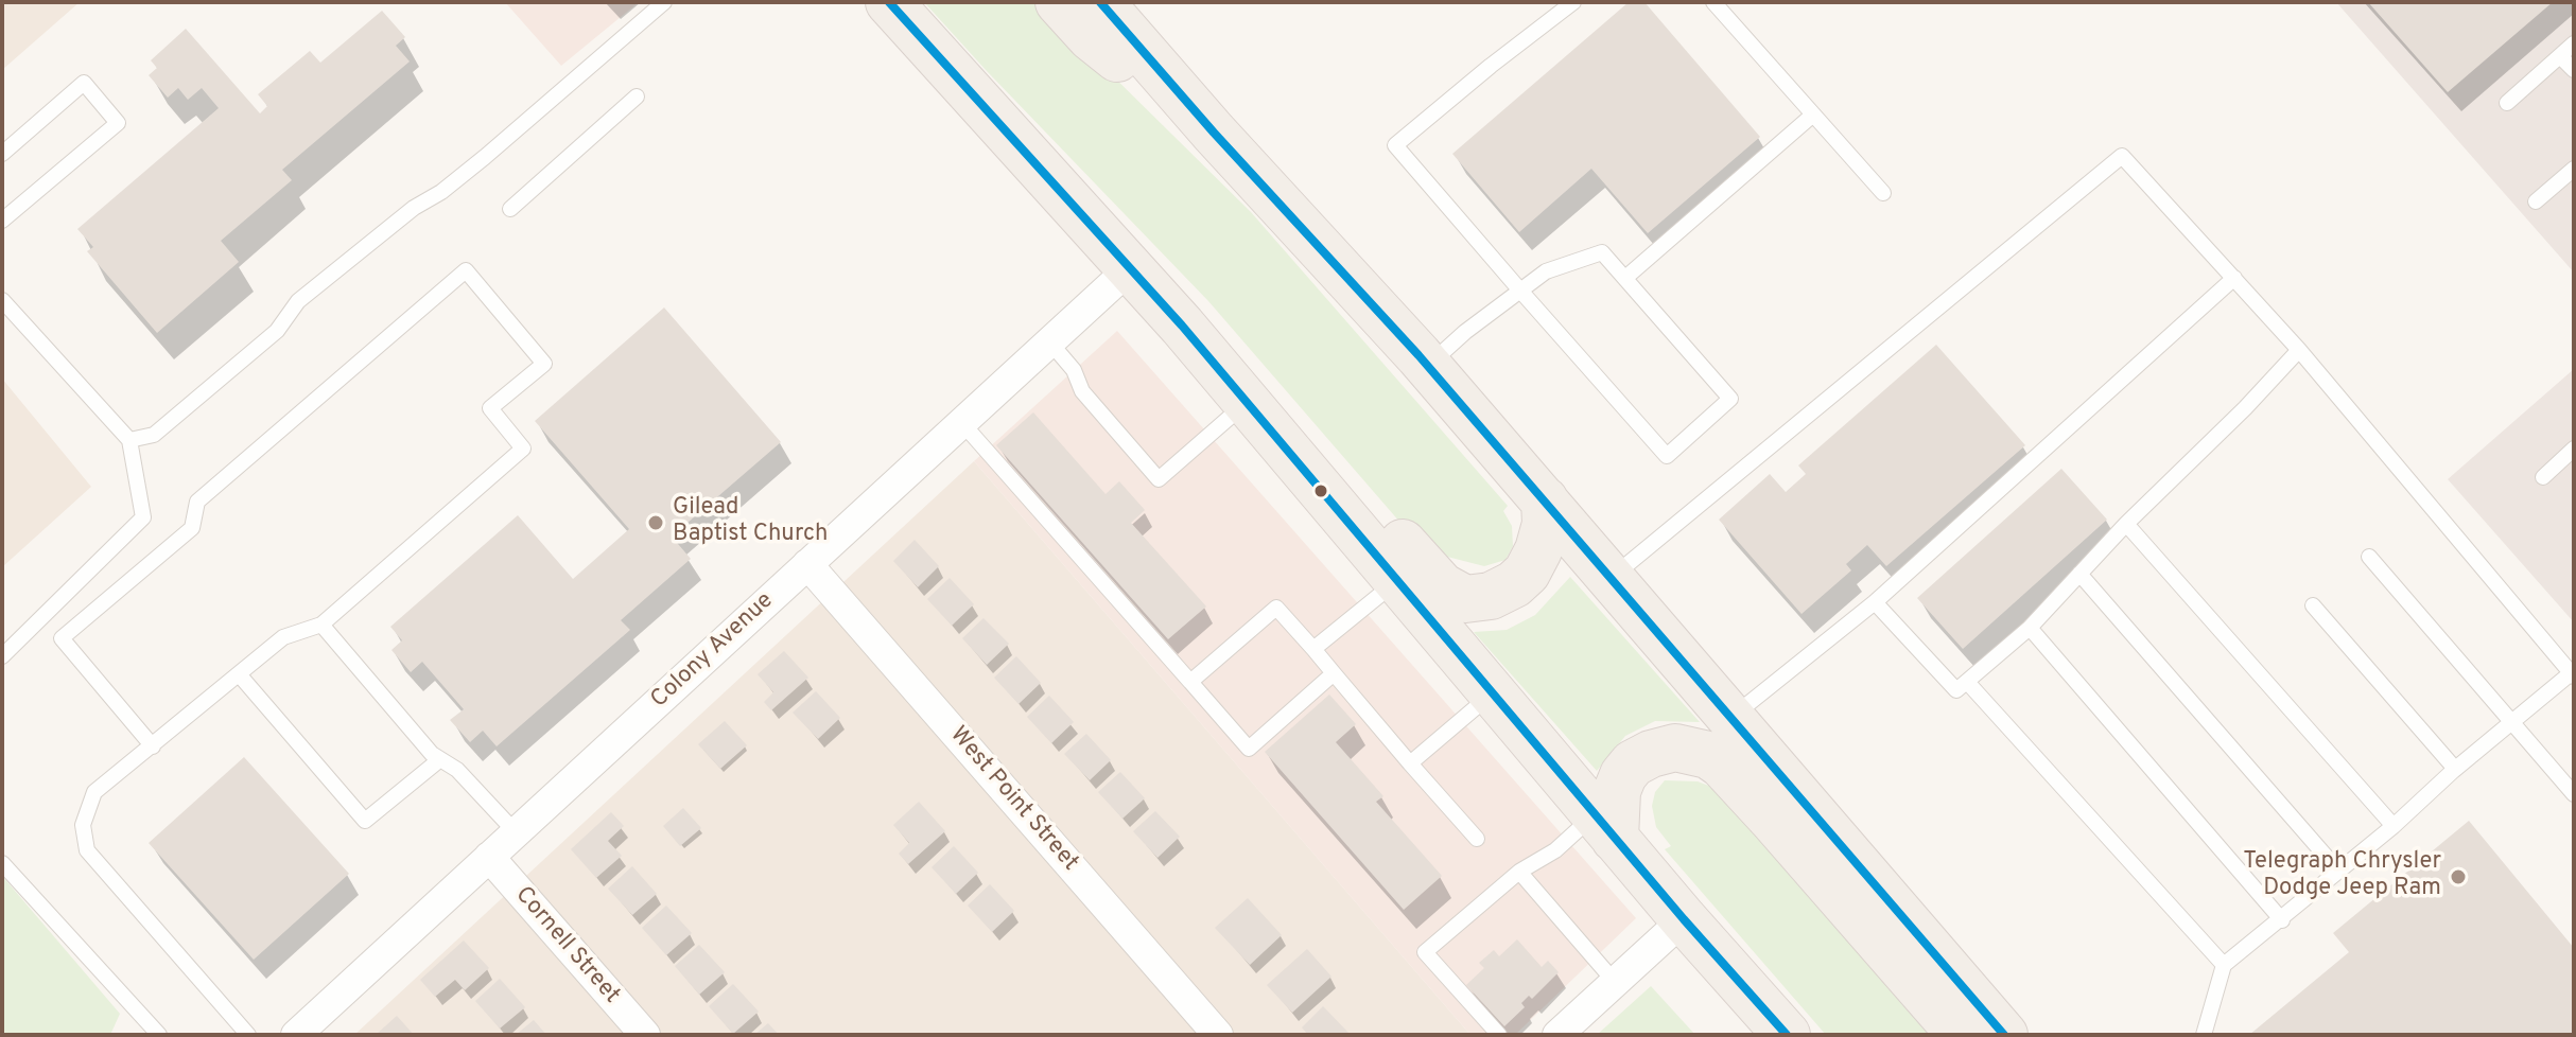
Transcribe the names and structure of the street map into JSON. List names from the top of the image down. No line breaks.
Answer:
{"streets":{"street":["Colony Avenue","West Point Street","Cornell Street"]},"crossings":[["Colony Avenue","West Point Street"],["Colony Avenue","Cornell Street"]],"places":["Gilead Baptist Church","Telegraph Chrysler Dodge Jeep Ram"]}
